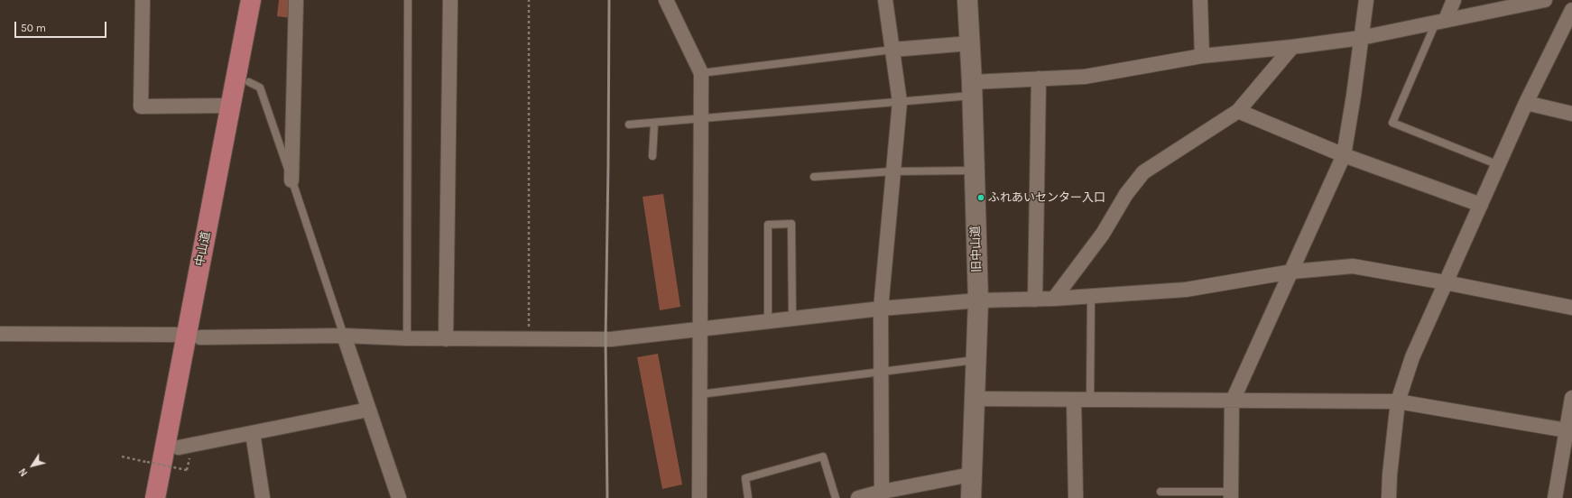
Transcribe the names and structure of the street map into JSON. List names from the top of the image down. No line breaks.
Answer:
{"streets":{"highway":["中山道"],"main road":["旧中山道"]},"places":["ふれあいセンター入口"],"scale_bar":"50 m","north":"bottom left"}
